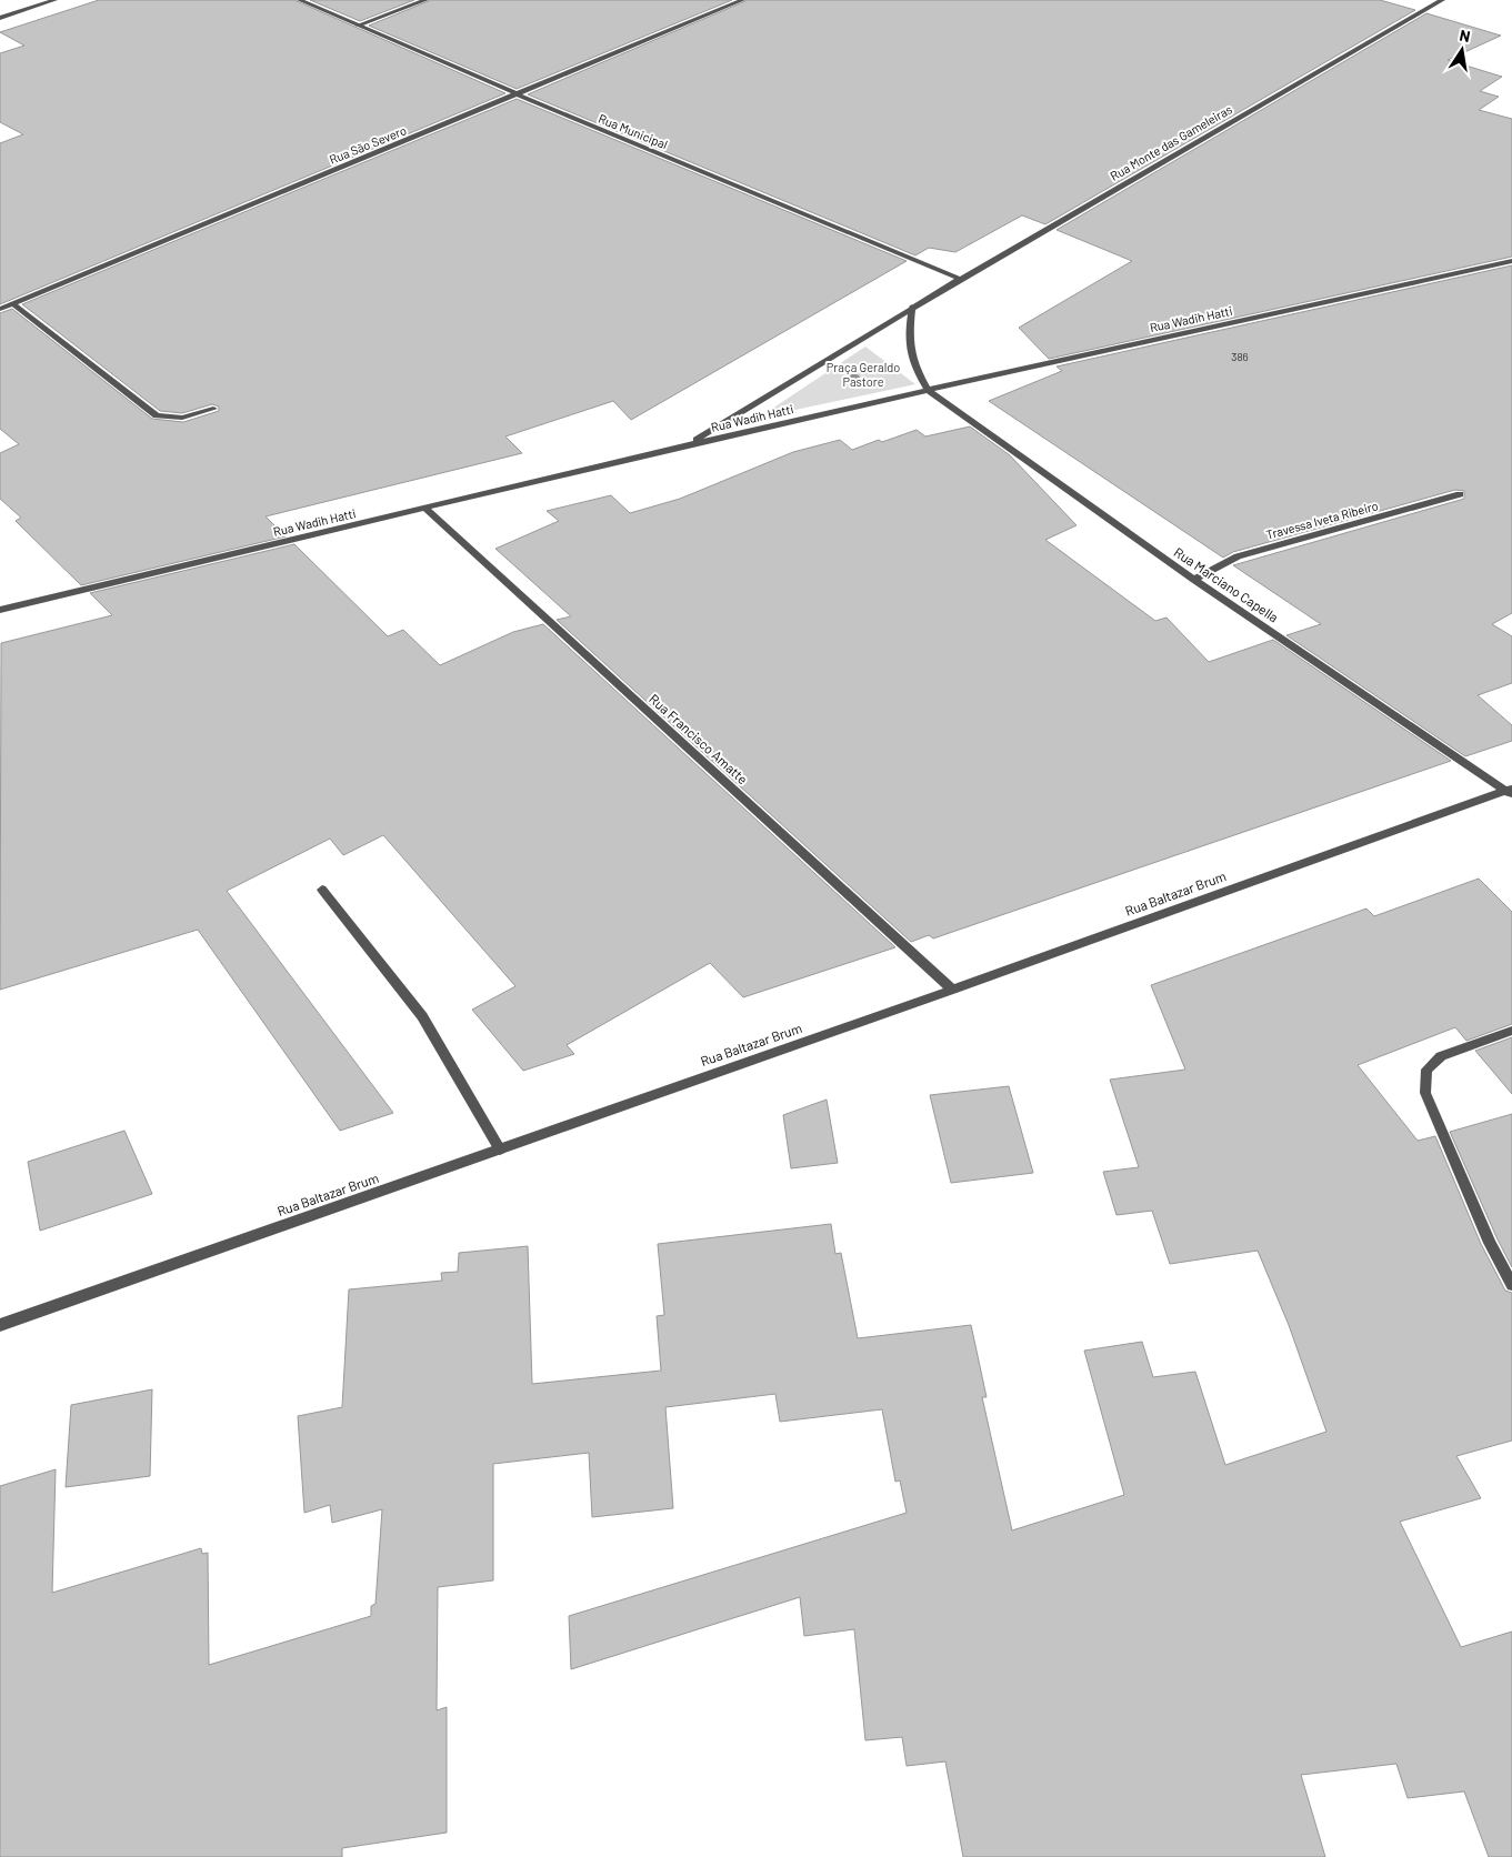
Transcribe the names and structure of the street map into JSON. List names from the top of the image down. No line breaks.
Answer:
{"streets":{"street":["Rua Municipal","Rua Monte das Gameleiras","Rua São Severo","Rua Wadih Hatti","Travessa Iveta Ribeiro","Rua Marciano Capella","Rua Francisco Amatte","Rua Baltazar Brum"]},"crossings":[["Rua Municipal","Rua Monte das Gameleiras"],["Rua Municipal","Rua São Severo"],["Rua Monte das Gameleiras","Rua Wadih Hatti"],["Rua Wadih Hatti","Rua Marciano Capella"],["Rua Wadih Hatti","Rua Francisco Amatte"],["Travessa Iveta Ribeiro","Rua Marciano Capella"],["Rua Marciano Capella","Rua Baltazar Brum"],["Rua Francisco Amatte","Rua Baltazar Brum"]],"parks":["Praça Geraldo Pastore"],"house_numbers":["386"],"north":"top"}
